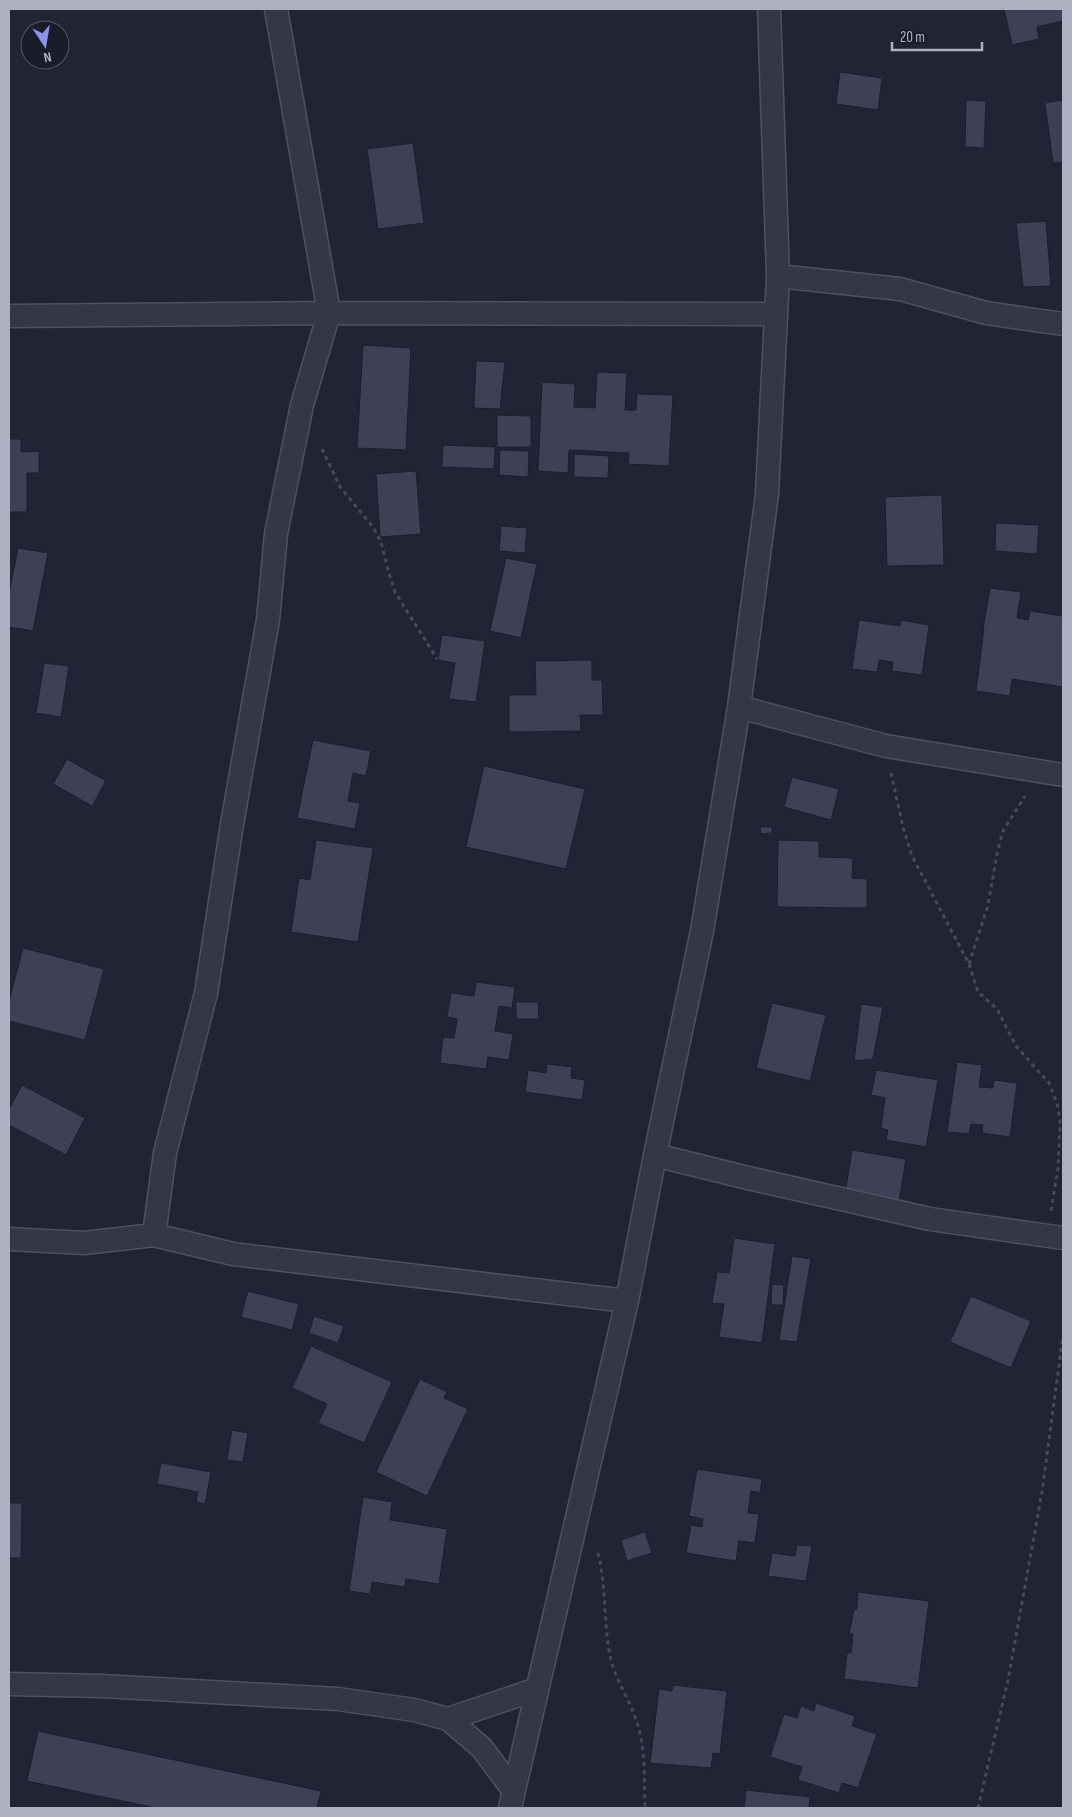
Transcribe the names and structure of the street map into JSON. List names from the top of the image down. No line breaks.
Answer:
{"scale_bar":"20 m","north":"bottom"}
